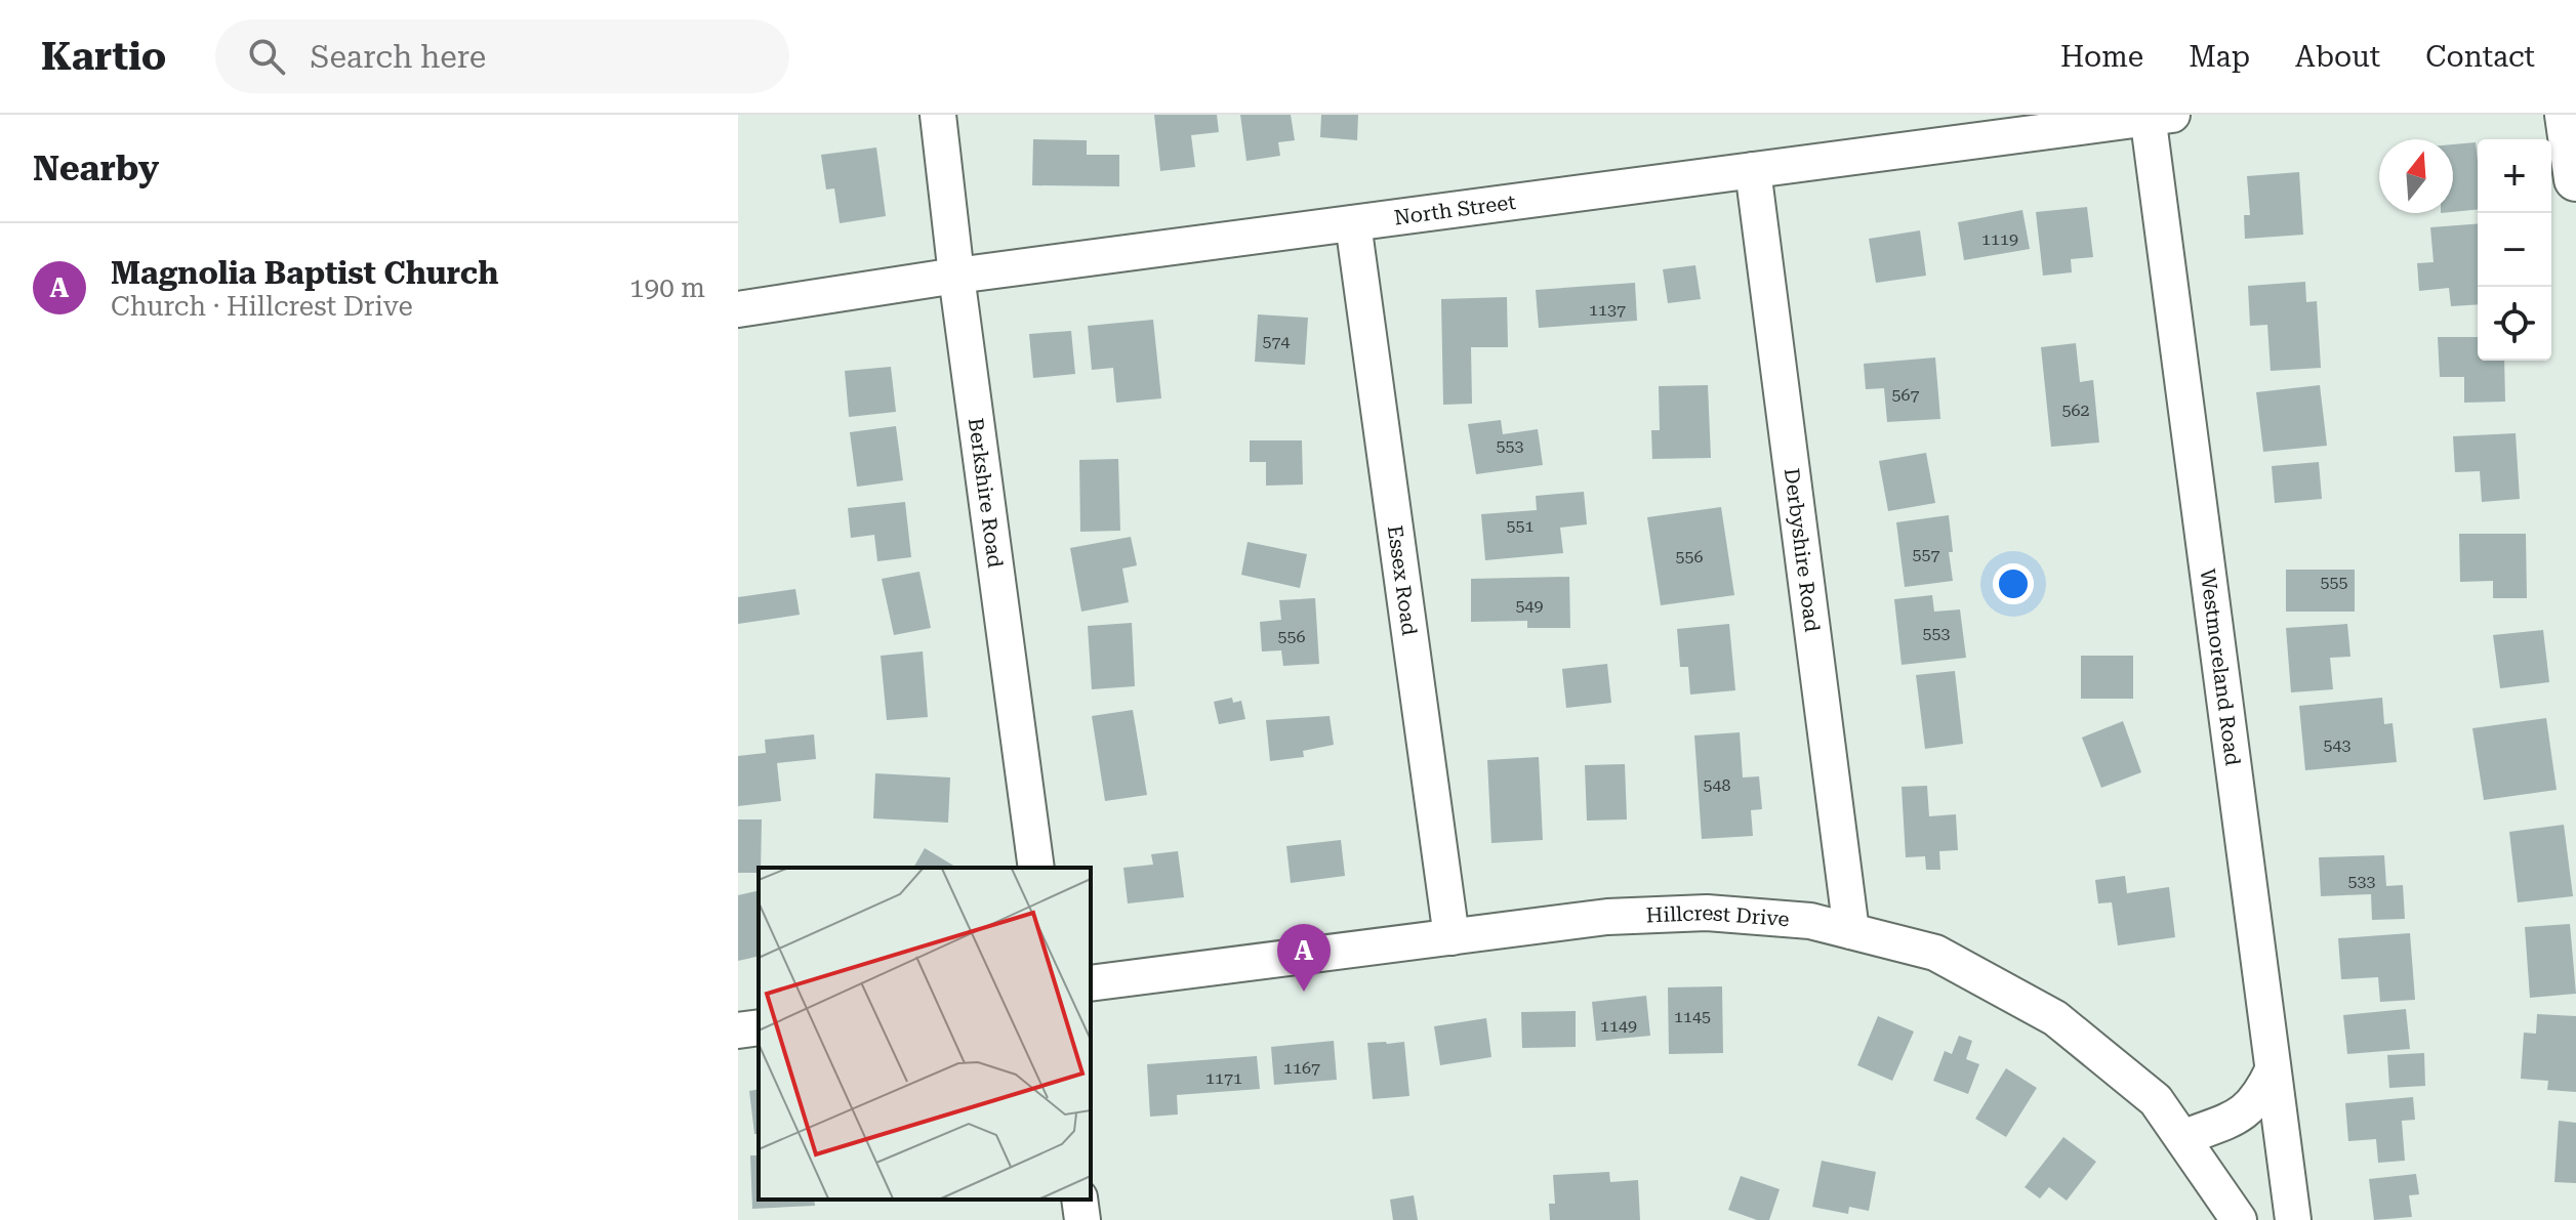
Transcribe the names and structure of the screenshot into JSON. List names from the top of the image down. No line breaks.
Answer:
{"streets":{"street":["North Street","Berkshire Road","Derbyshire Road","Essex Road","Westmoreland Road","Hillcrest Drive"]},"crossings":[["North Street","Berkshire Road"],["North Street","Derbyshire Road"],["North Street","Essex Road"],["North Street","Westmoreland Road"],["Derbyshire Road","Hillcrest Drive"],["Essex Road","Hillcrest Drive"]],"house_numbers":["1119","1137","574","567","562","553","551","557","556","555","549","553","556","543","548","533","1145","1149","1167","1171"],"north":"top","page":{"header":"Kartio","search":"Search here","nav":["Home","Map","About","Contact"],"heading":"Nearby","map_buttons":["+","−"],"list":[{"mark":"A","name":"Magnolia Baptist Church","note":"Church · Hillcrest Drive","value":"190 m"}],"pins":"A"}}
